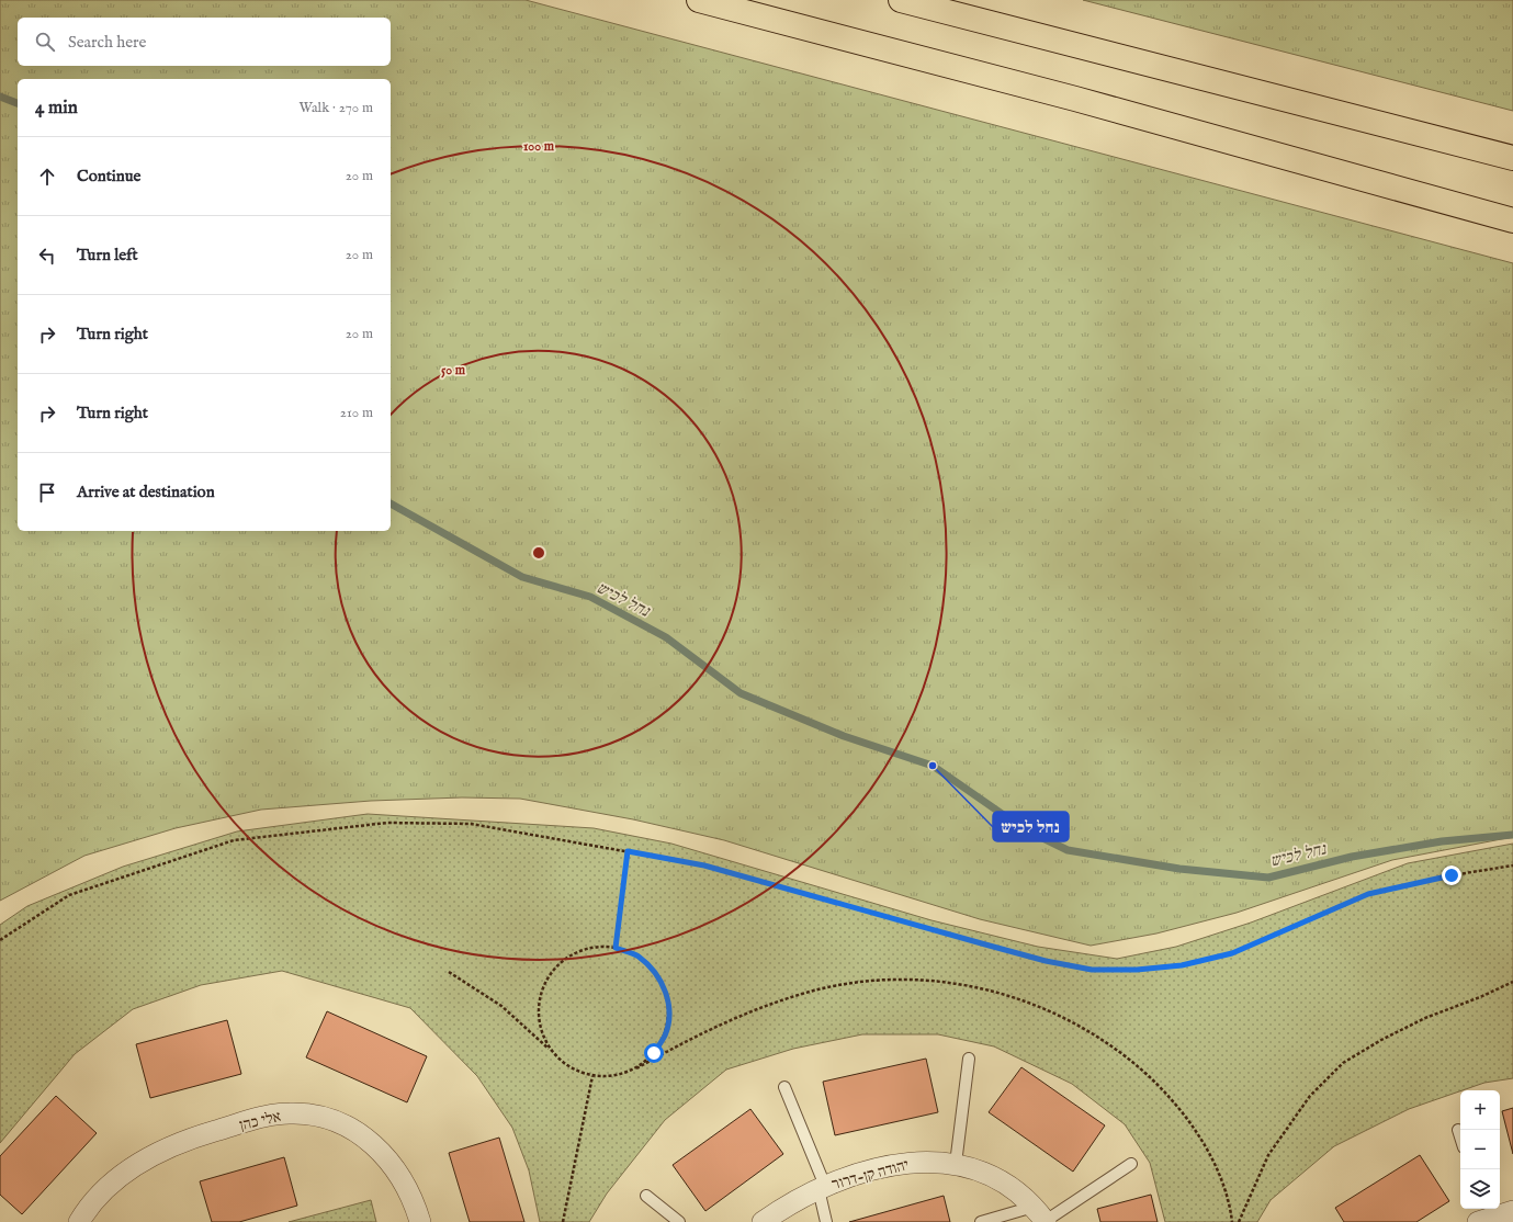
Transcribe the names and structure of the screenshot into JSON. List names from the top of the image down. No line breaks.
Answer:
{"streets":{"street":["אלי כהן","יהודה קן-דרור"]},"water":["נחל לכיש"],"places":["נחל לכיש"],"page":{"search":"Search here","heading":["4 min","Walk · 270 m"],"list":[["Continue","20 m"],["Turn left","20 m"],["Turn right","20 m"],["Turn right","210 m"],"Arrive at destination"],"map_buttons":["+","−"]},"rings":["100 m","50 m"]}
